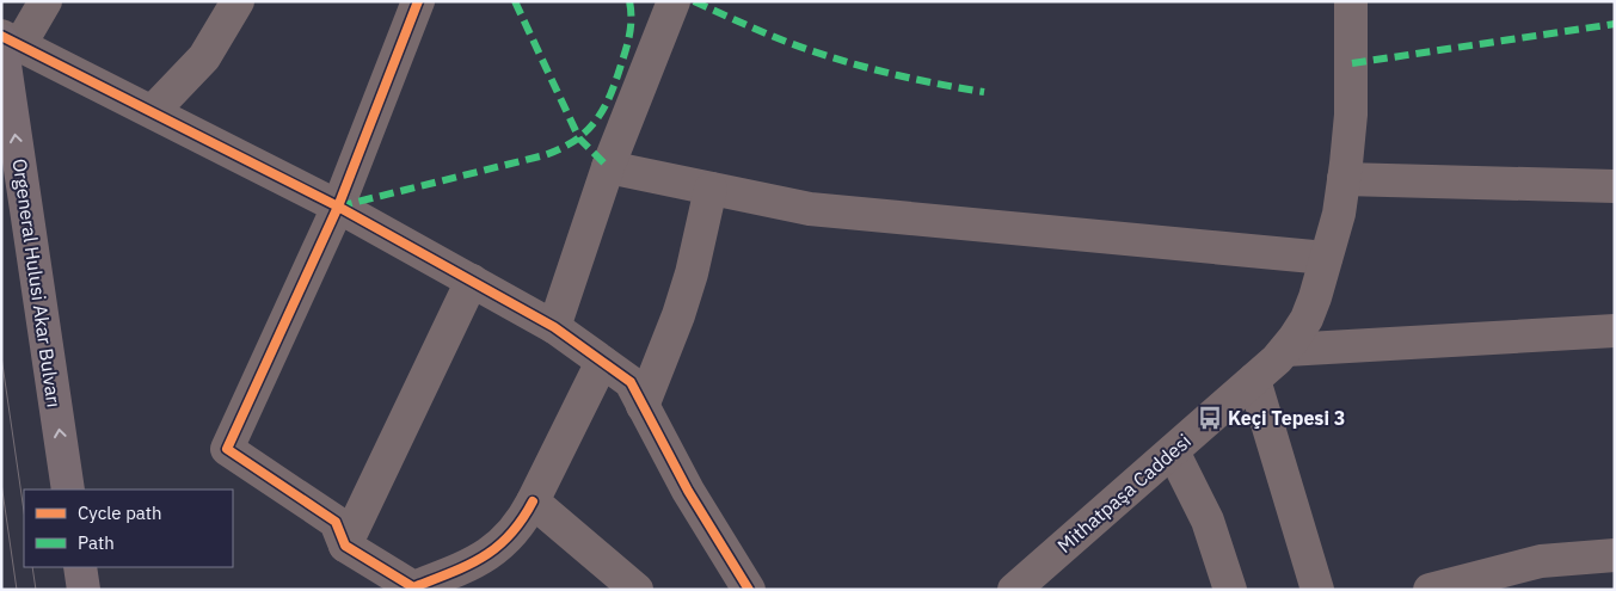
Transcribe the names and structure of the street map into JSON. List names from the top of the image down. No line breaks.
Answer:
{"streets":{"main road":["Orgeneral Hulusi Akar Bulvarı"],"street":["Mithatpaşa Caddesi"]},"one_way":["Orgeneral Hulusi Akar Bulvarı"],"places":{"bus stop":["Keçi Tepesi 3"]},"legend":["Cycle path","Path"]}
